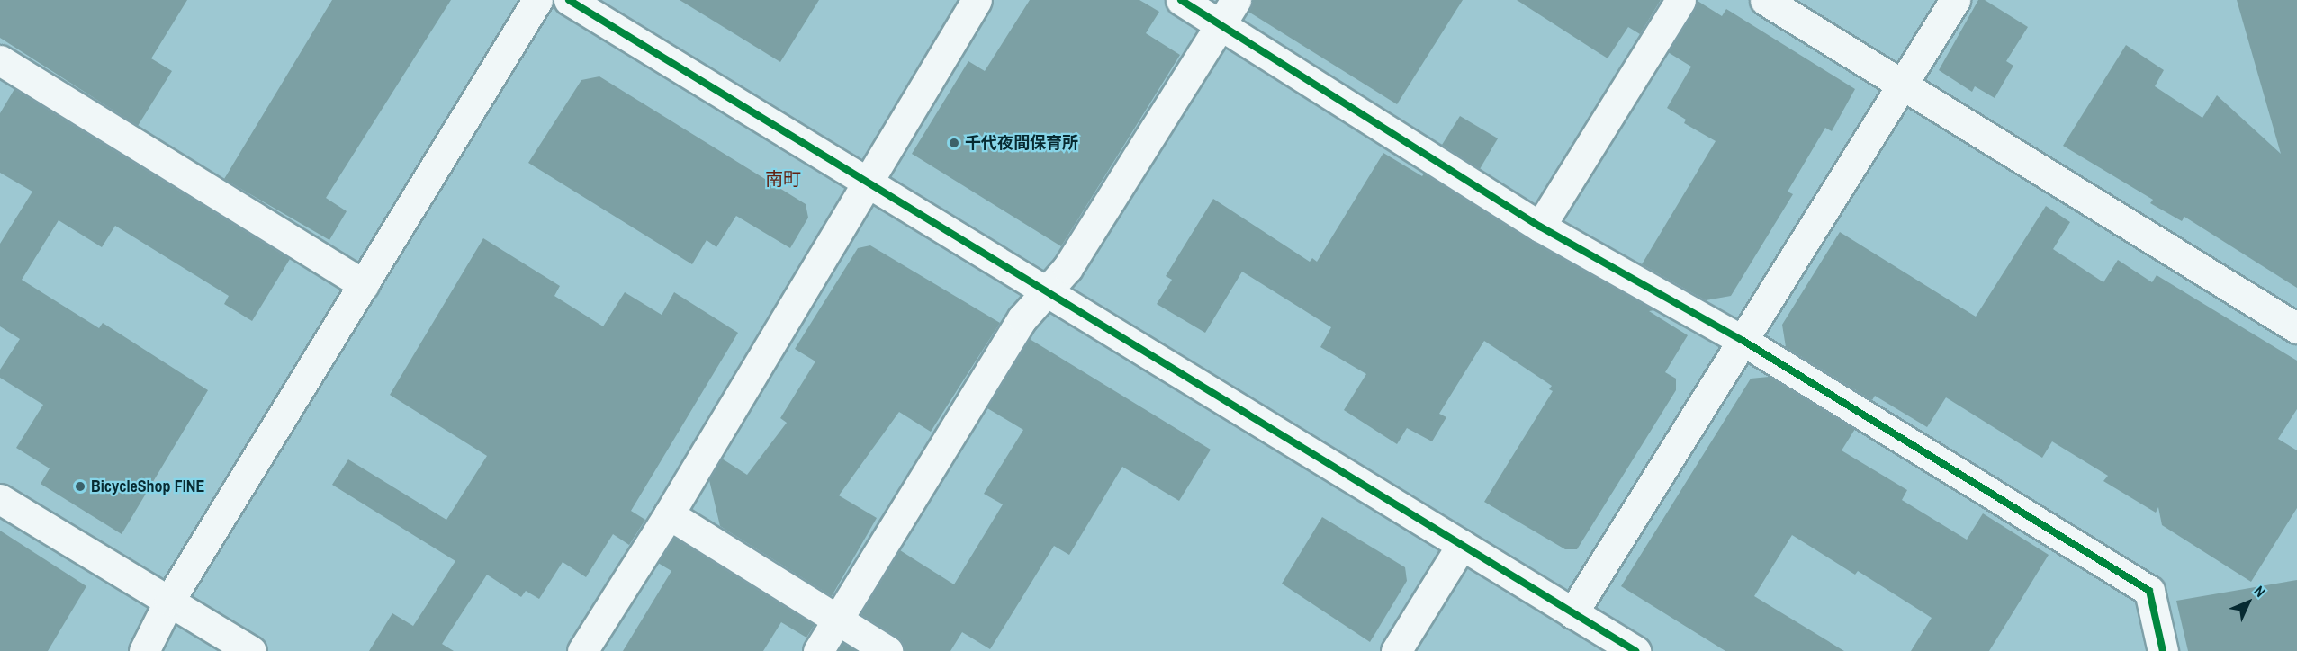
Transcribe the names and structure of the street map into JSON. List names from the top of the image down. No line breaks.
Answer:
{"districts":["南町"],"places":["千代夜間保育所","BicycleShop FINE"],"north":"top right"}
